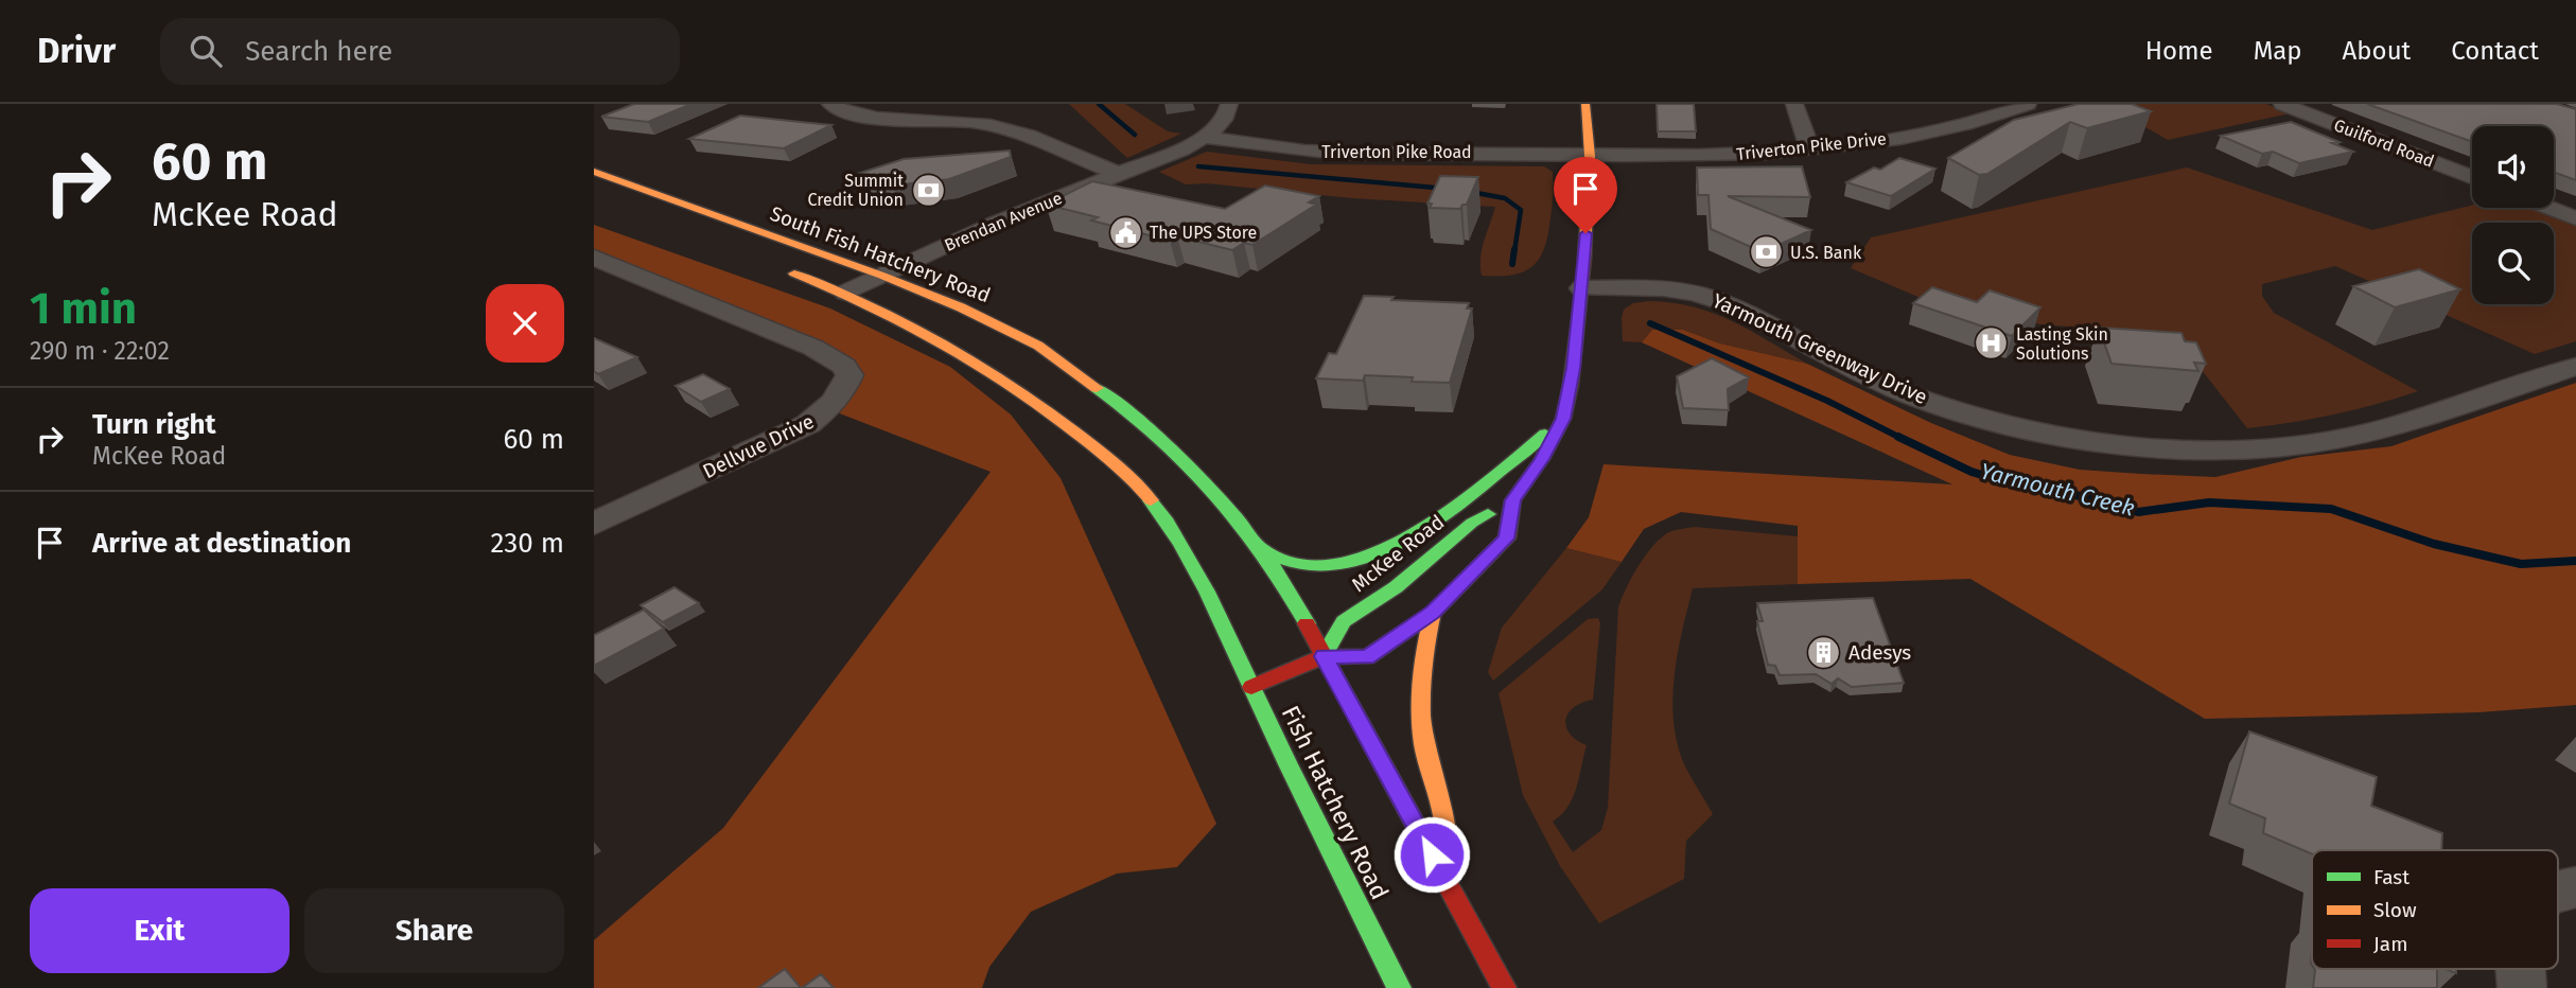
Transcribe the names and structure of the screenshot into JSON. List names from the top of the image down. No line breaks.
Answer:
{"streets":{"main road":["South Fish Hatchery Road","McKee Road","Fish Hatchery Road"],"street":["Guilford Road","Triverton Pike Drive","Triverton Pike Road","Brendan Avenue","Yarmouth Greenway Drive","Dellvue Drive"]},"crossings":[["Triverton Pike Drive","Triverton Pike Road"],["Triverton Pike Drive","McKee Road"],["Triverton Pike Road","Brendan Avenue"],["Triverton Pike Road","McKee Road"],["Brendan Avenue","South Fish Hatchery Road"],["Brendan Avenue","Fish Hatchery Road"],["South Fish Hatchery Road","McKee Road"],["Yarmouth Greenway Drive","McKee Road"],["McKee Road","Fish Hatchery Road"]],"water":["Yarmouth Creek"],"places":{"bank":["Summit Credit Union","U.S. Bank"],"public building":["The UPS Store"],"hospital":["Lasting Skin Solutions"],"building":["Adesys"]},"legend":["Fast","Slow","Jam"],"page":{"header":"Drivr","search":"Search here","nav":["Home","Map","About","Contact"],"turn":["60 m","McKee Road"],"heading":["1 min","290 m · 22:02"],"list":[{"name":"Turn right","note":"McKee Road","value":"60 m"},{"name":"Arrive at destination","value":"230 m"}],"buttons":["Exit","Share"]}}
